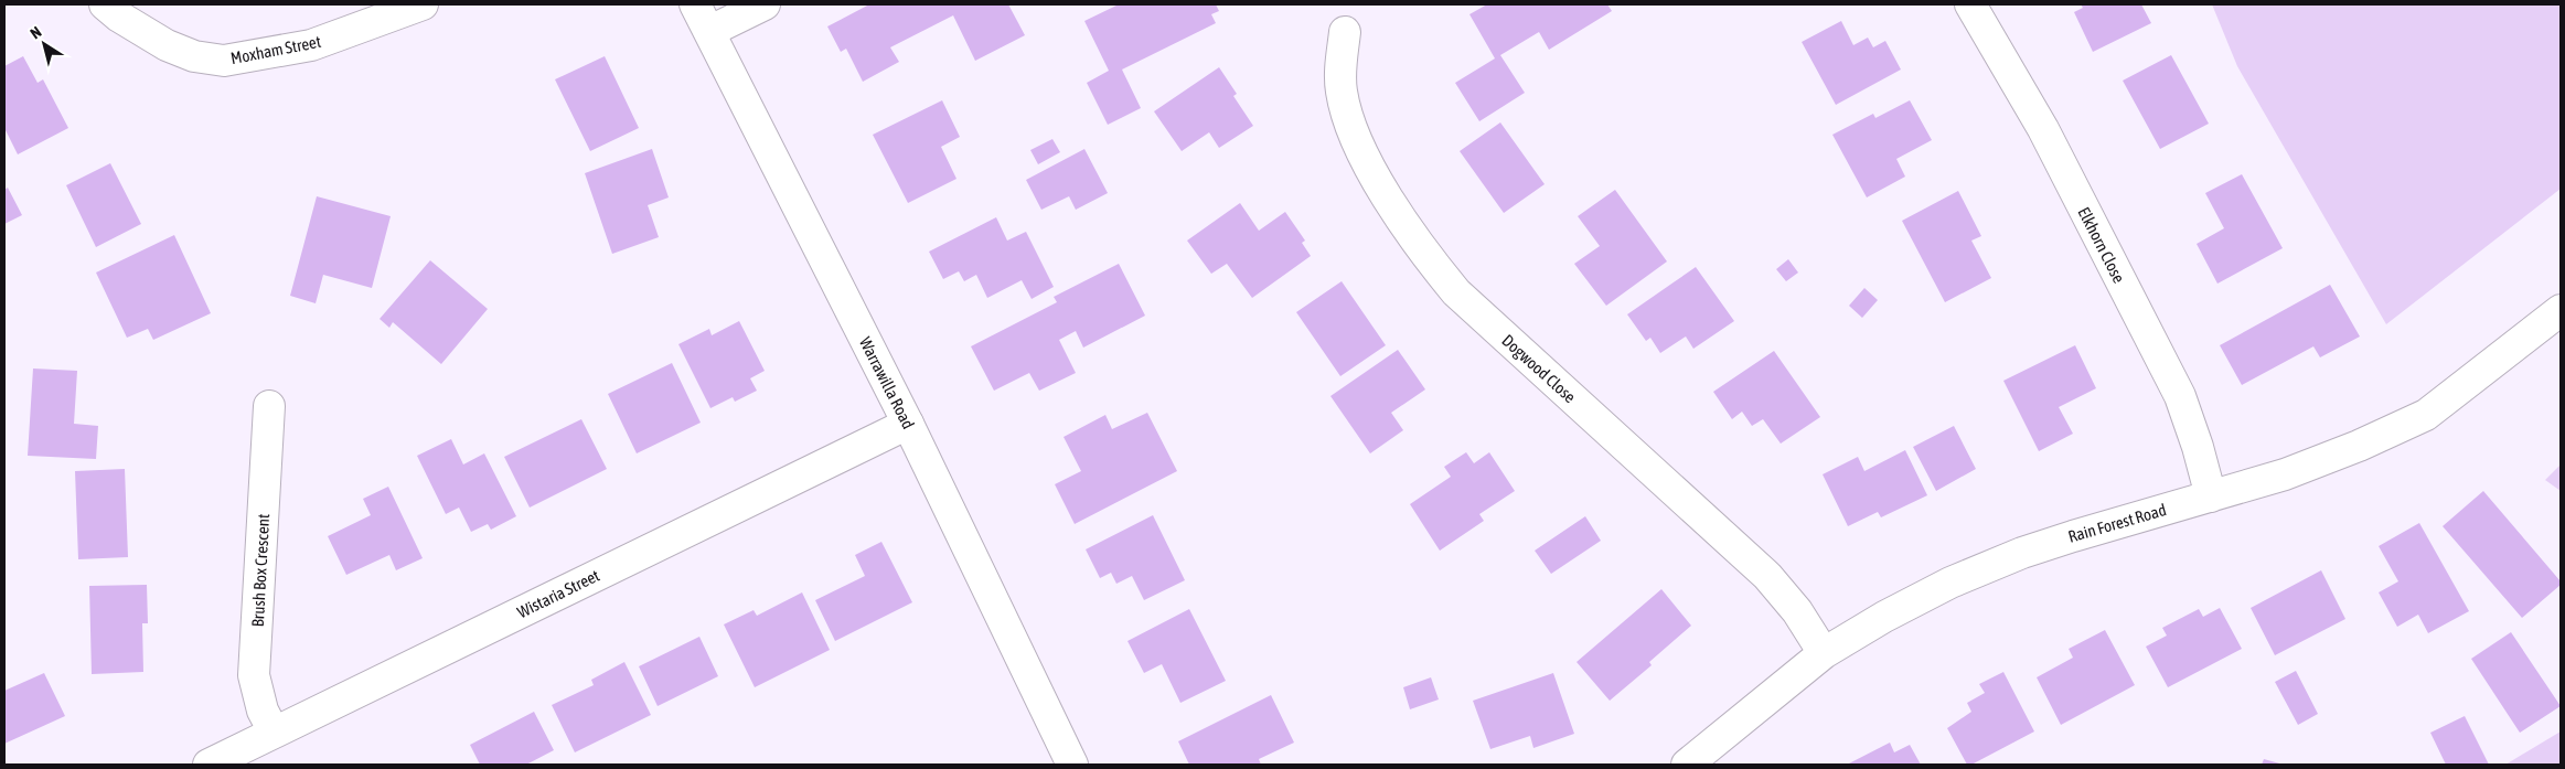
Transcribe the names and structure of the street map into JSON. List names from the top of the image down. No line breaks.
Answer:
{"streets":{"street":["Moxham Street","Elkhorn Close","Dogwood Close","Warrawilla Road","Rain Forest Road","Brush Box Crescent","Wistaria Street"]},"crossings":[["Elkhorn Close","Rain Forest Road"],["Dogwood Close","Rain Forest Road"],["Warrawilla Road","Wistaria Street"],["Brush Box Crescent","Wistaria Street"]],"north":"top left"}
